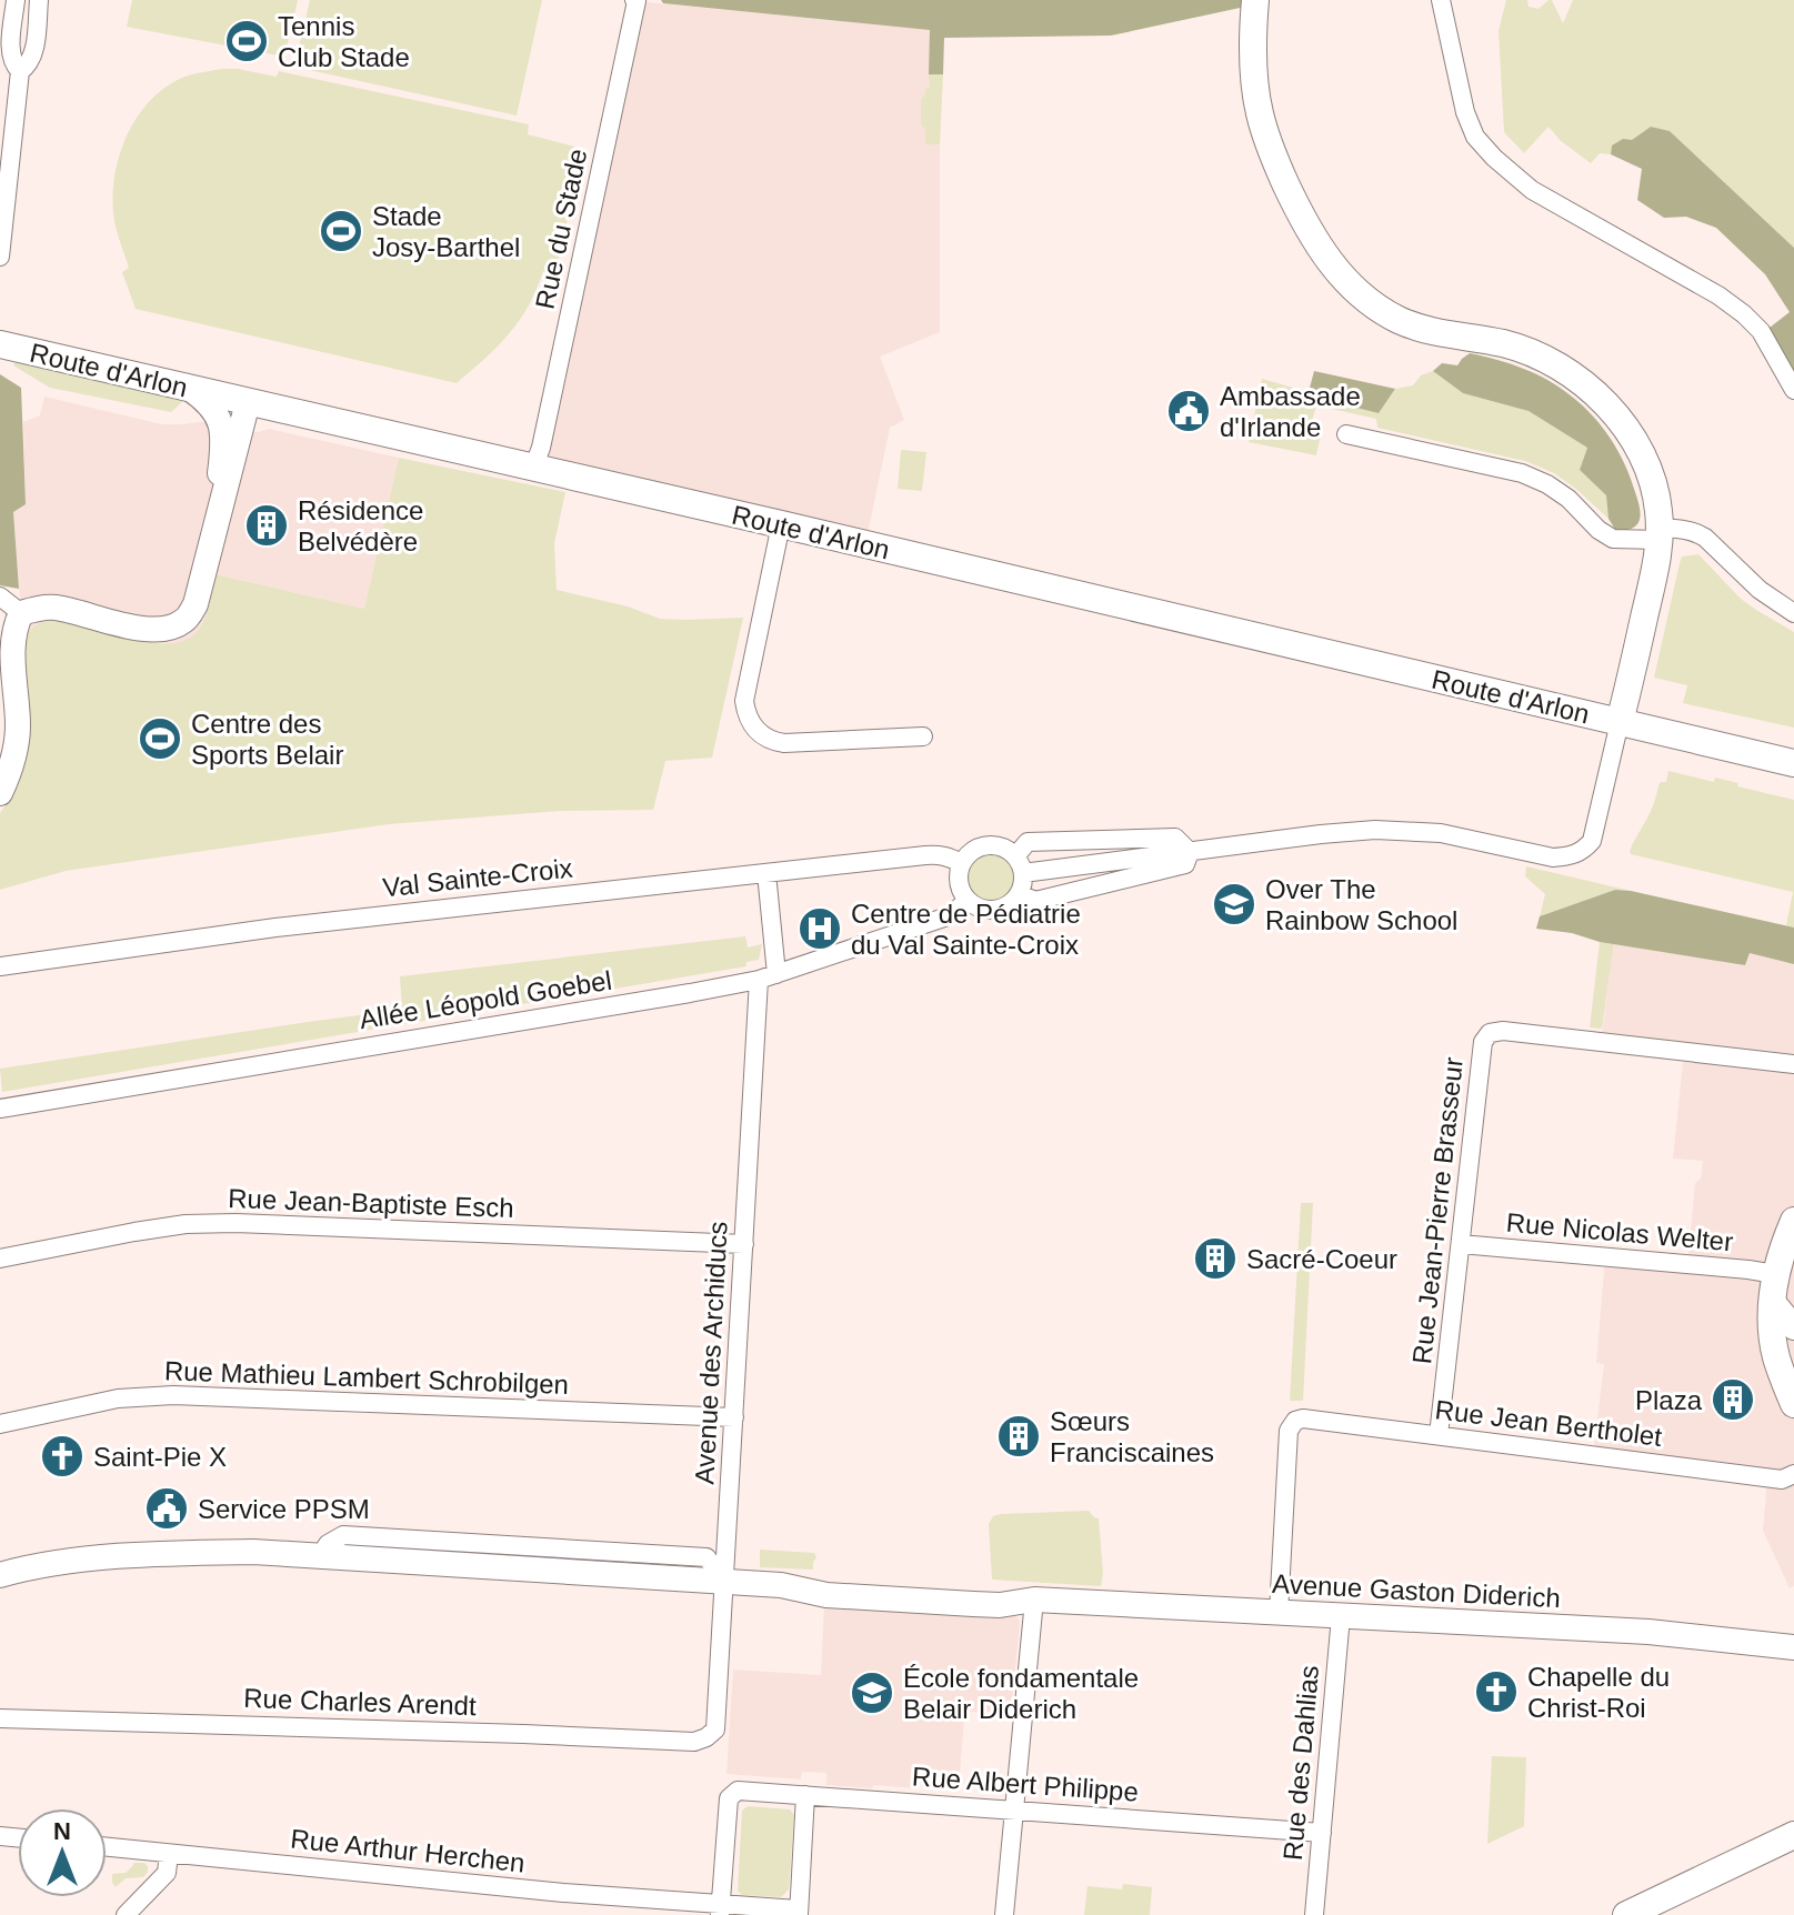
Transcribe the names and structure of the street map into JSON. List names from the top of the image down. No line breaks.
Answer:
{"streets":{"main road":["Route d'Arlon"],"street":["Rue du Stade","Val Sainte-Croix","Allée Léopold Goebel","Rue Jean-Baptiste Esch","Rue Jean-Pierre Brasseur","Rue Nicolas Welter","Avenue des Archiducs","Rue Mathieu Lambert Schrobilgen","Rue Jean Bertholet","Avenue Gaston Diderich","Rue Charles Arendt","Rue des Dahlias","Rue Albert Philippe","Rue Arthur Herchen"]},"crossings":[["Rue du Stade","Route d'Arlon"],["Val Sainte-Croix","Allée Léopold Goebel"],["Val Sainte-Croix","Avenue des Archiducs"],["Allée Léopold Goebel","Avenue des Archiducs"],["Rue Jean-Baptiste Esch","Avenue des Archiducs"],["Rue Jean-Pierre Brasseur","Rue Nicolas Welter"],["Rue Jean-Pierre Brasseur","Rue Jean Bertholet"],["Avenue des Archiducs","Rue Mathieu Lambert Schrobilgen"],["Avenue des Archiducs","Avenue Gaston Diderich"],["Avenue des Archiducs","Rue Charles Arendt"],["Rue Jean Bertholet","Avenue Gaston Diderich"],["Avenue Gaston Diderich","Rue des Dahlias"],["Rue des Dahlias","Rue Albert Philippe"],["Rue Albert Philippe","Rue Arthur Herchen"]],"places":{"sports":["Tennis Club Stade","Stade Josy-Barthel","Centre des Sports Belair"],"public building":["Ambassade d'Irlande","Service PPSM"],"building":["Résidence Belvédère","Sacré-Coeur","Plaza","Sœurs Franciscaines"],"school or university":["Over The Rainbow School","École fondamentale Belair Diderich"],"hospital":["Centre de Pédiatrie du Val Sainte-Croix"],"church":["Saint-Pie X","Chapelle du Christ-Roi"]},"north":"top"}
